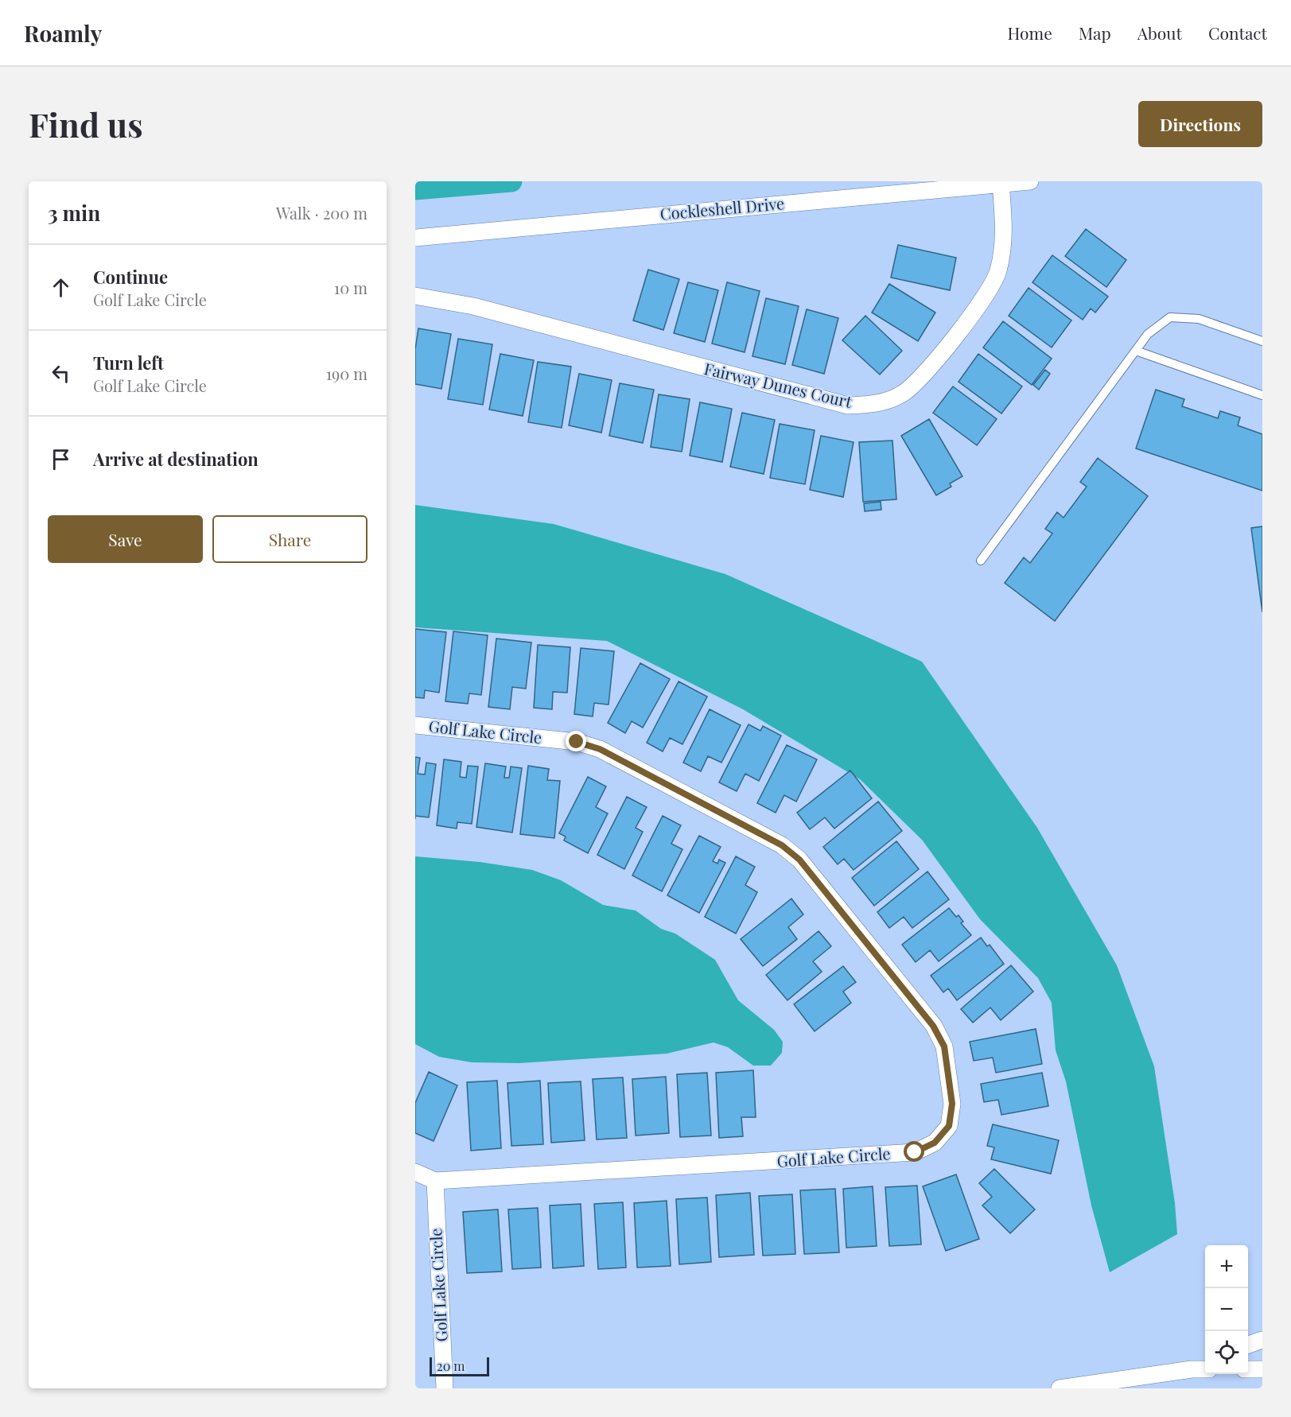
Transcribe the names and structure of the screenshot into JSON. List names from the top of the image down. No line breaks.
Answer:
{"streets":{"street":["Cockleshell Drive","Fairway Dunes Court","Golf Lake Circle"]},"crossings":[["Cockleshell Drive","Fairway Dunes Court"]],"scale_bar":"20 m","page":{"header":"Roamly","nav":["Home","Map","About","Contact"],"buttons":["Directions",["Save","Share"]],"title":"Find us","heading":["3 min","Walk · 200 m"],"list":[["Continue","Golf Lake Circle","10 m"],["Turn left","Golf Lake Circle","190 m"],"Arrive at destination"],"map_buttons":["+","−"],"scale":"20 m"}}
